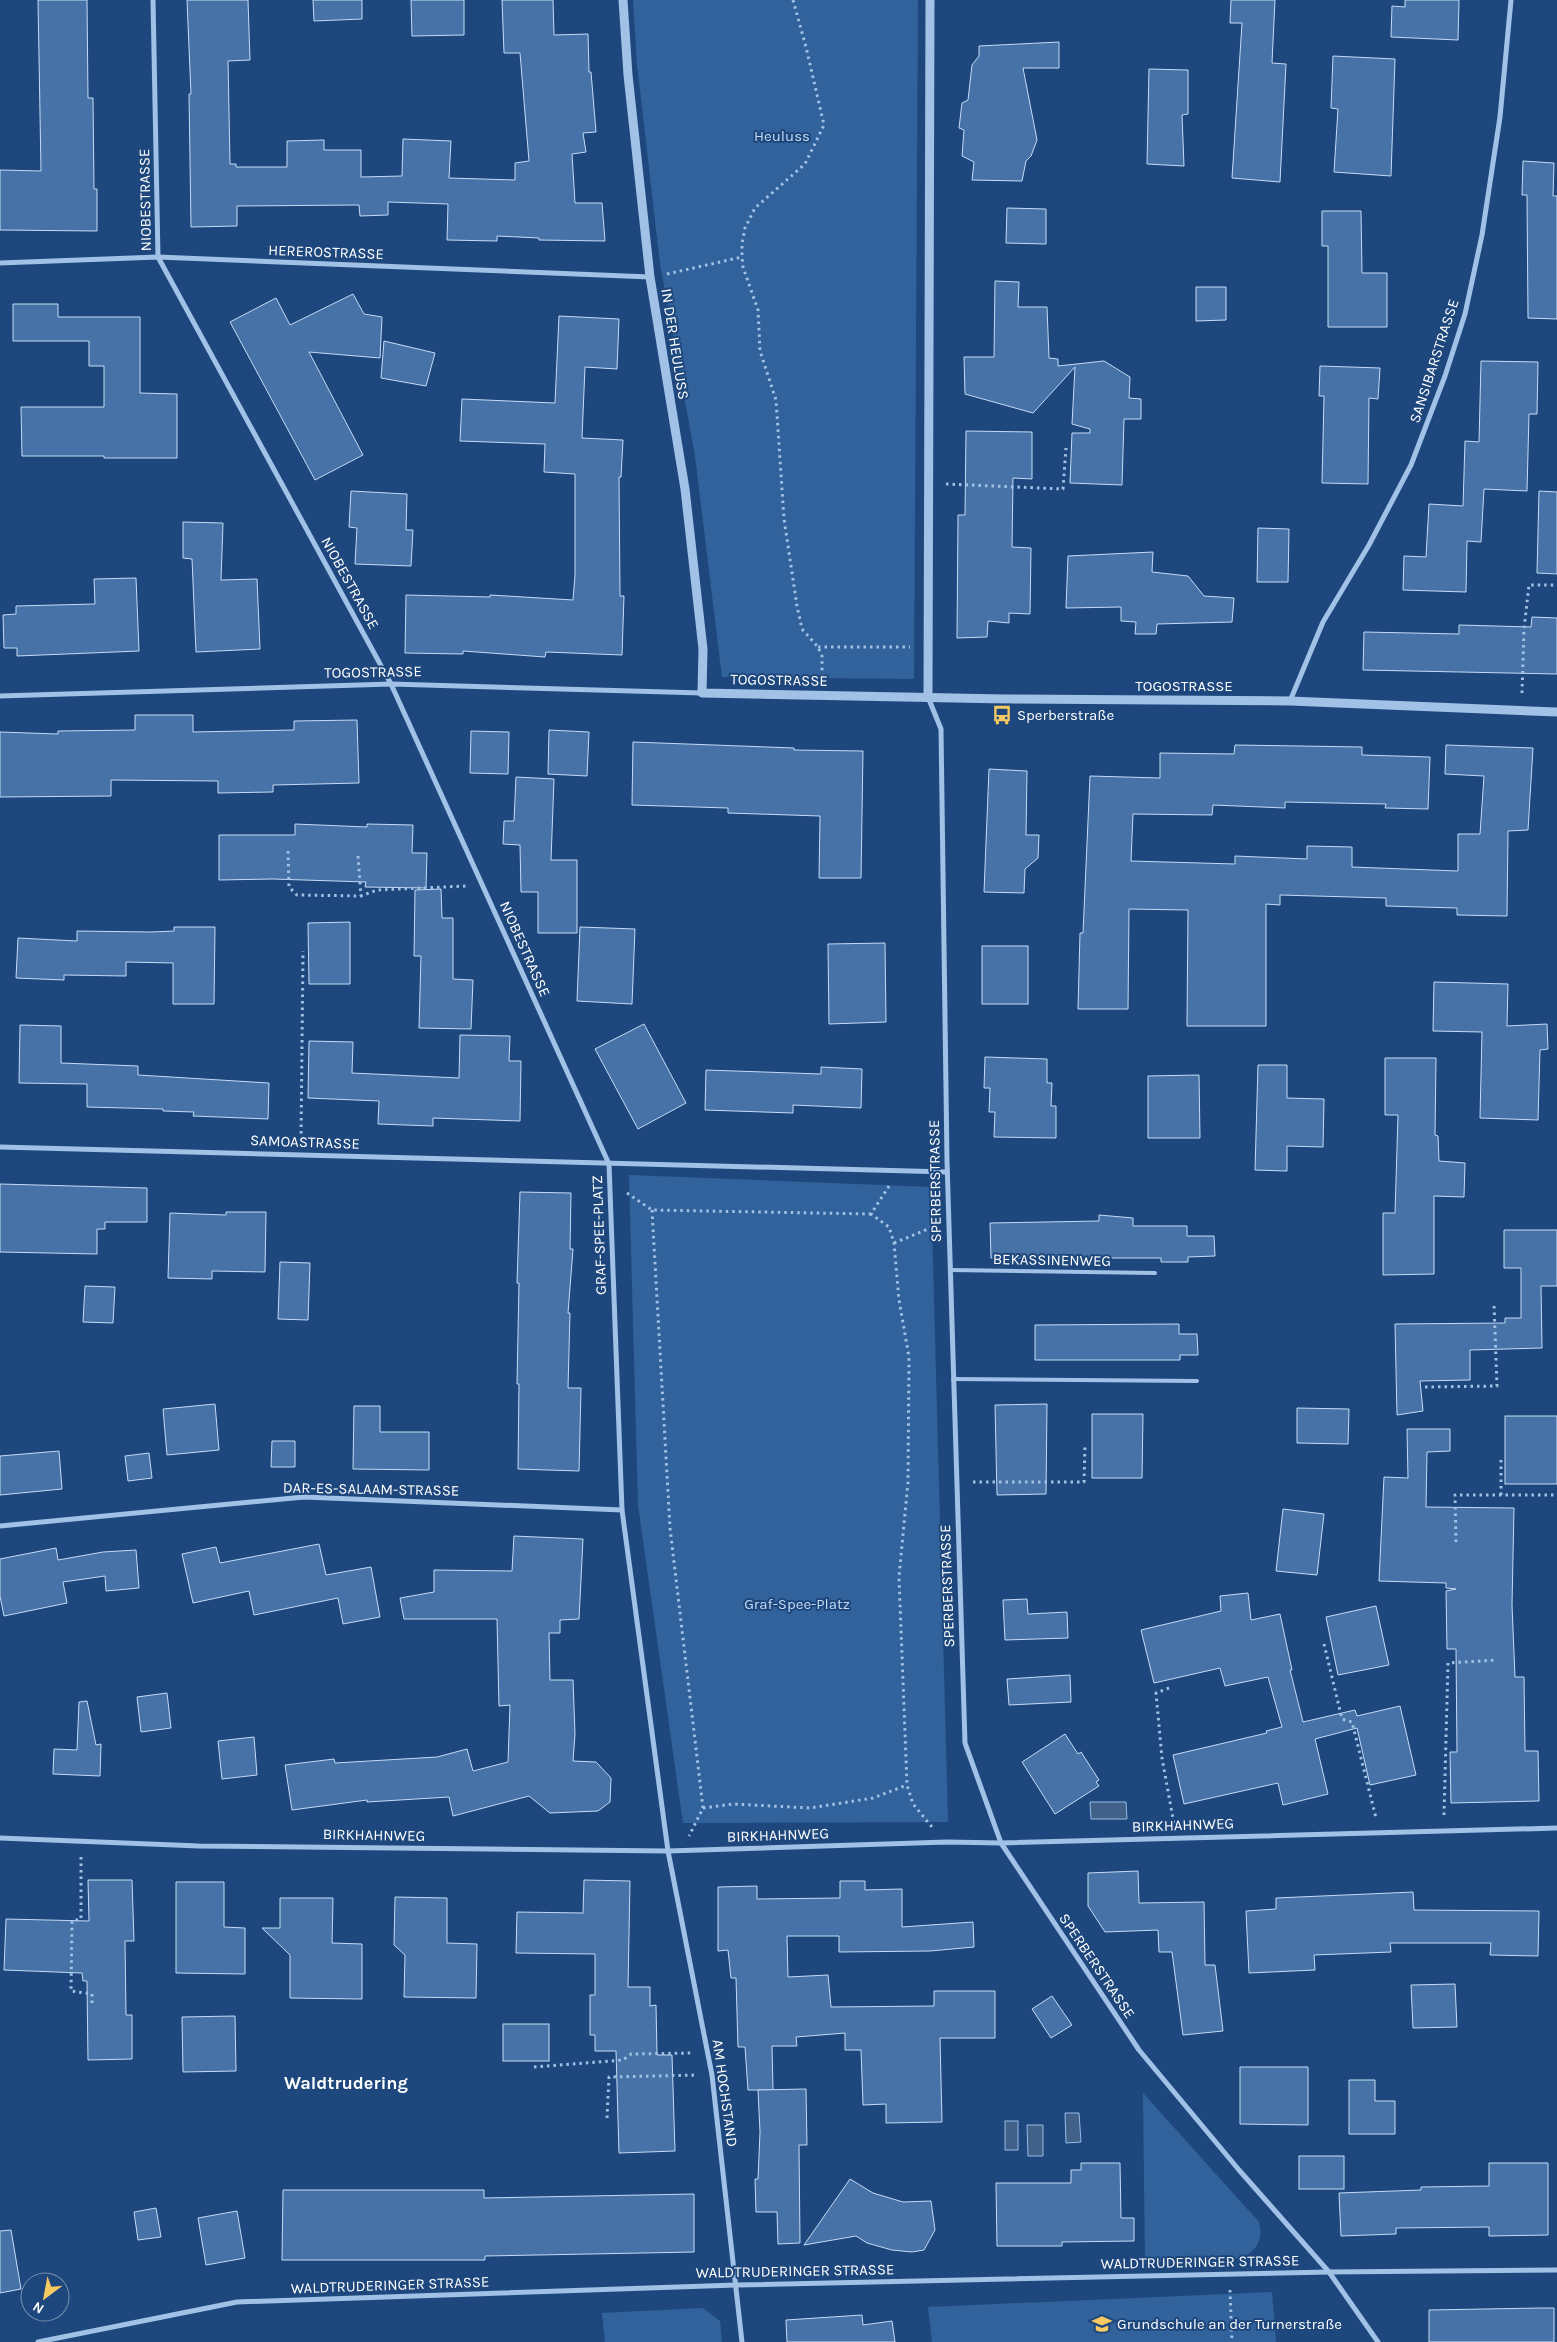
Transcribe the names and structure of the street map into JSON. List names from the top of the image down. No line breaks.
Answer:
{"streets":{"street":["NIOBESTRASSE","HEREROSTRASSE","IN DER HEULUSS","SANSIBARSTRASSE","TOGOSTRASSE","SAMOASTRASSE","SPERBERSTRASSE","GRAF-SPEE-PLATZ","DAR-ES-SALAAM-STRASSE","BIRKHAHNWEG","AM HOCHSTAND","WALDTRUDERINGER STRASSE"],"lane":["BEKASSINENWEG"]},"crossings":[["NIOBESTRASSE","HEREROSTRASSE"],["NIOBESTRASSE","TOGOSTRASSE"],["NIOBESTRASSE","SAMOASTRASSE"],["NIOBESTRASSE","GRAF-SPEE-PLATZ"],["HEREROSTRASSE","IN DER HEULUSS"],["IN DER HEULUSS","TOGOSTRASSE"],["SANSIBARSTRASSE","TOGOSTRASSE"],["TOGOSTRASSE","SPERBERSTRASSE"],["SAMOASTRASSE","GRAF-SPEE-PLATZ"],["SPERBERSTRASSE","GRAF-SPEE-PLATZ"],["SPERBERSTRASSE","BEKASSINENWEG"],["SPERBERSTRASSE","BIRKHAHNWEG"],["SPERBERSTRASSE","WALDTRUDERINGER STRASSE"],["GRAF-SPEE-PLATZ","DAR-ES-SALAAM-STRASSE"],["GRAF-SPEE-PLATZ","BIRKHAHNWEG"],["GRAF-SPEE-PLATZ","AM HOCHSTAND"],["BIRKHAHNWEG","AM HOCHSTAND"],["AM HOCHSTAND","WALDTRUDERINGER STRASSE"]],"districts":["Waldtrudering"],"parks":["Heuluss","Graf-Spee-Platz"],"places":{"bus stop":["Sperberstraße"],"school or university":["Grundschule an der Turnerstraße"]},"north":"bottom left"}
